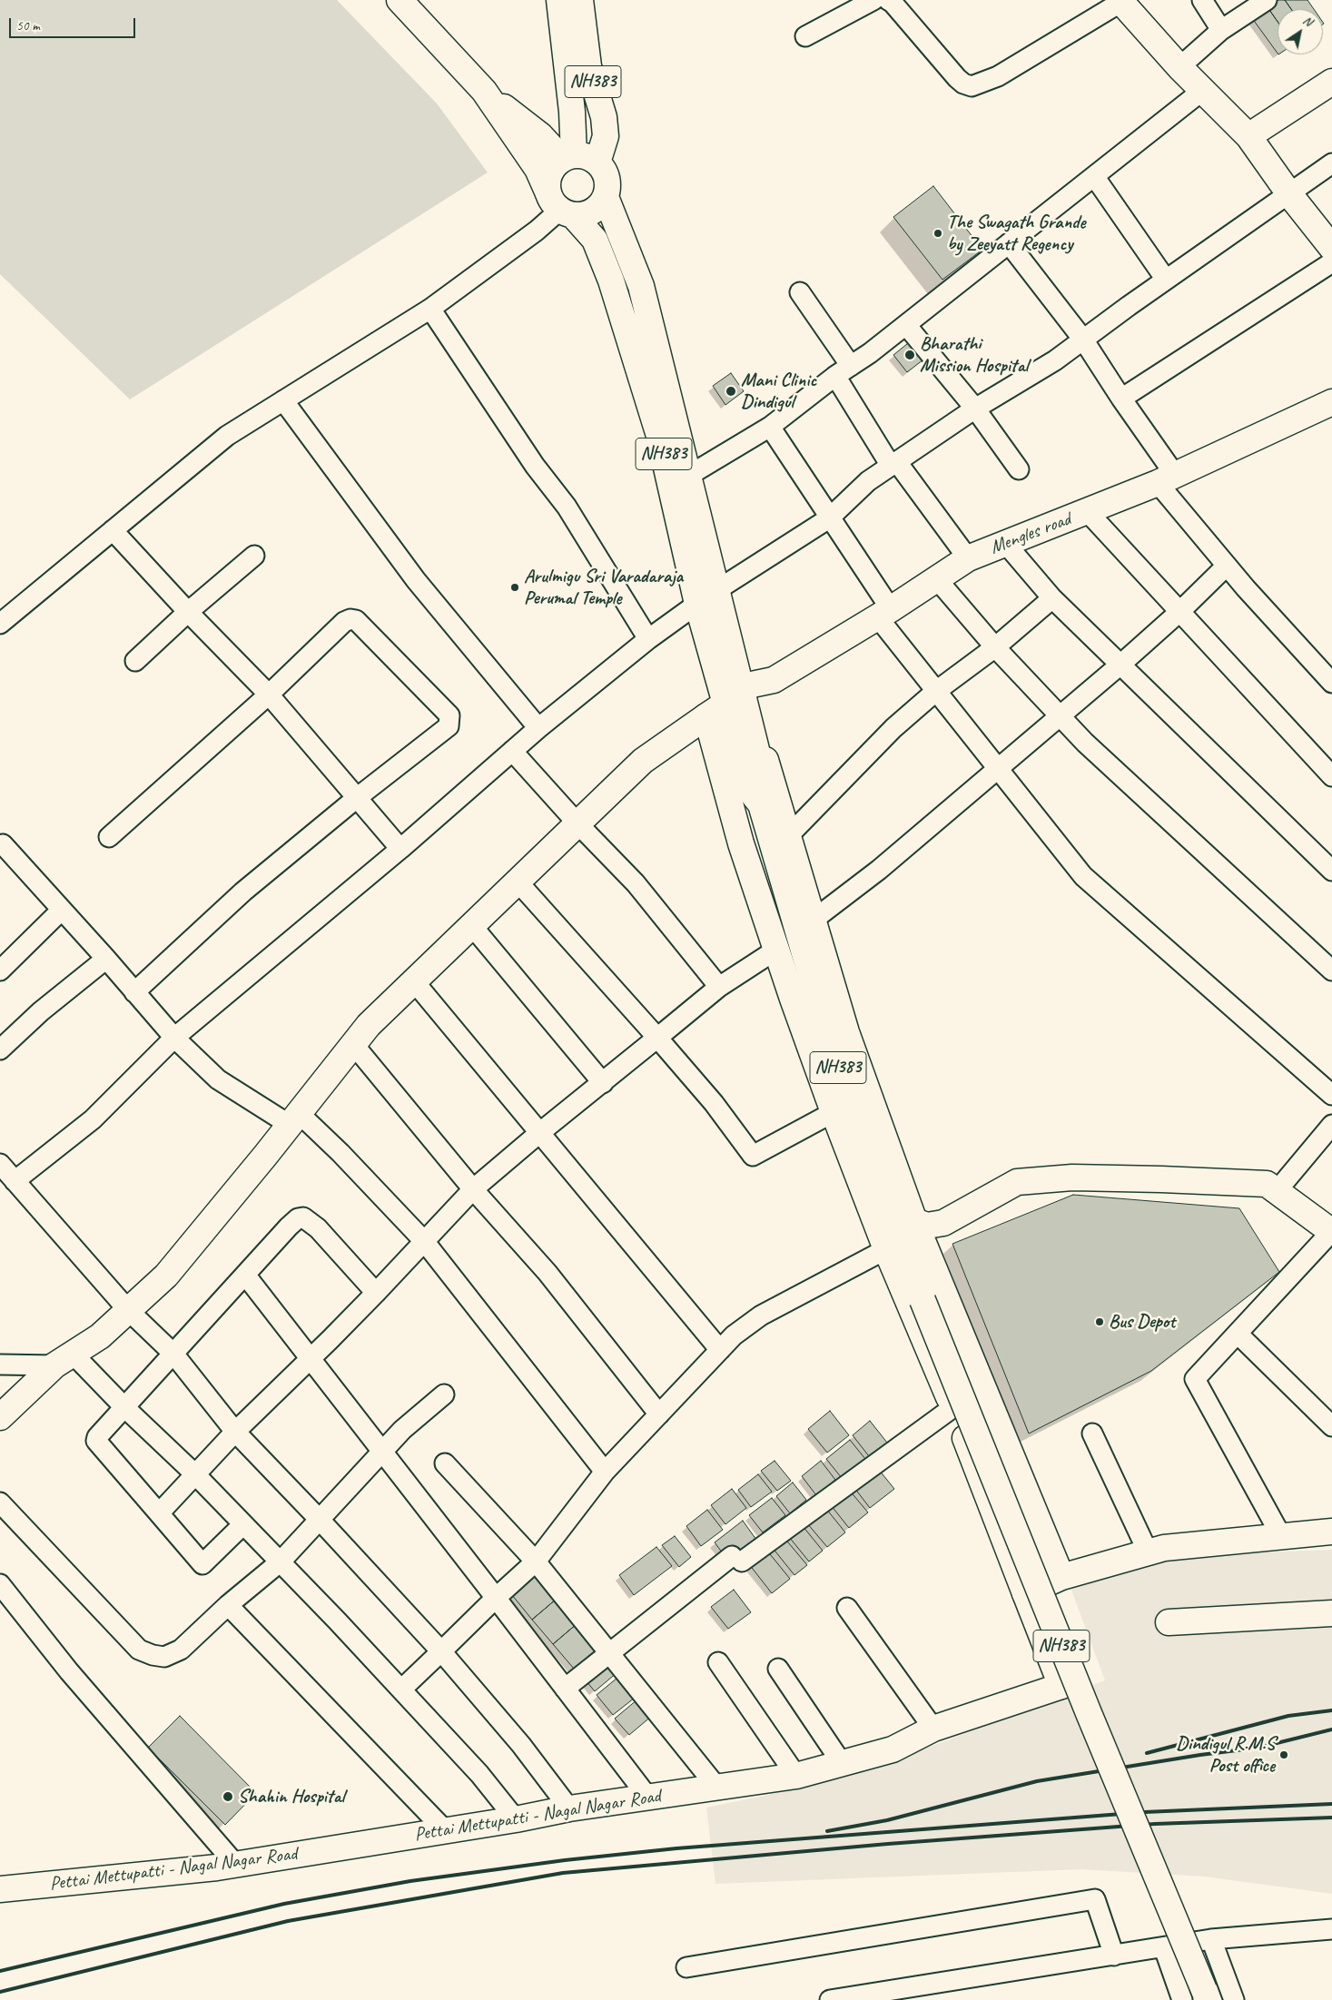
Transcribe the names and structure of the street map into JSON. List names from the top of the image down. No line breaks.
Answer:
{"streets":{"main road":["NH383","Mengles road","Pettai Mettupatti - Nagal Nagar Road"]},"crossings":[["NH383","Mengles road"]],"places":["The Swagath Grande by Zeeyatt Regency","Bharathi Mission Hospital","Mani Clinic Dindigul","Arulmigu Sri Varadaraja Perumal Temple","Bus Depot","Dindigul R.M.S Post office","Shahin Hospital"],"scale_bar":"50 m","north":"top right"}
